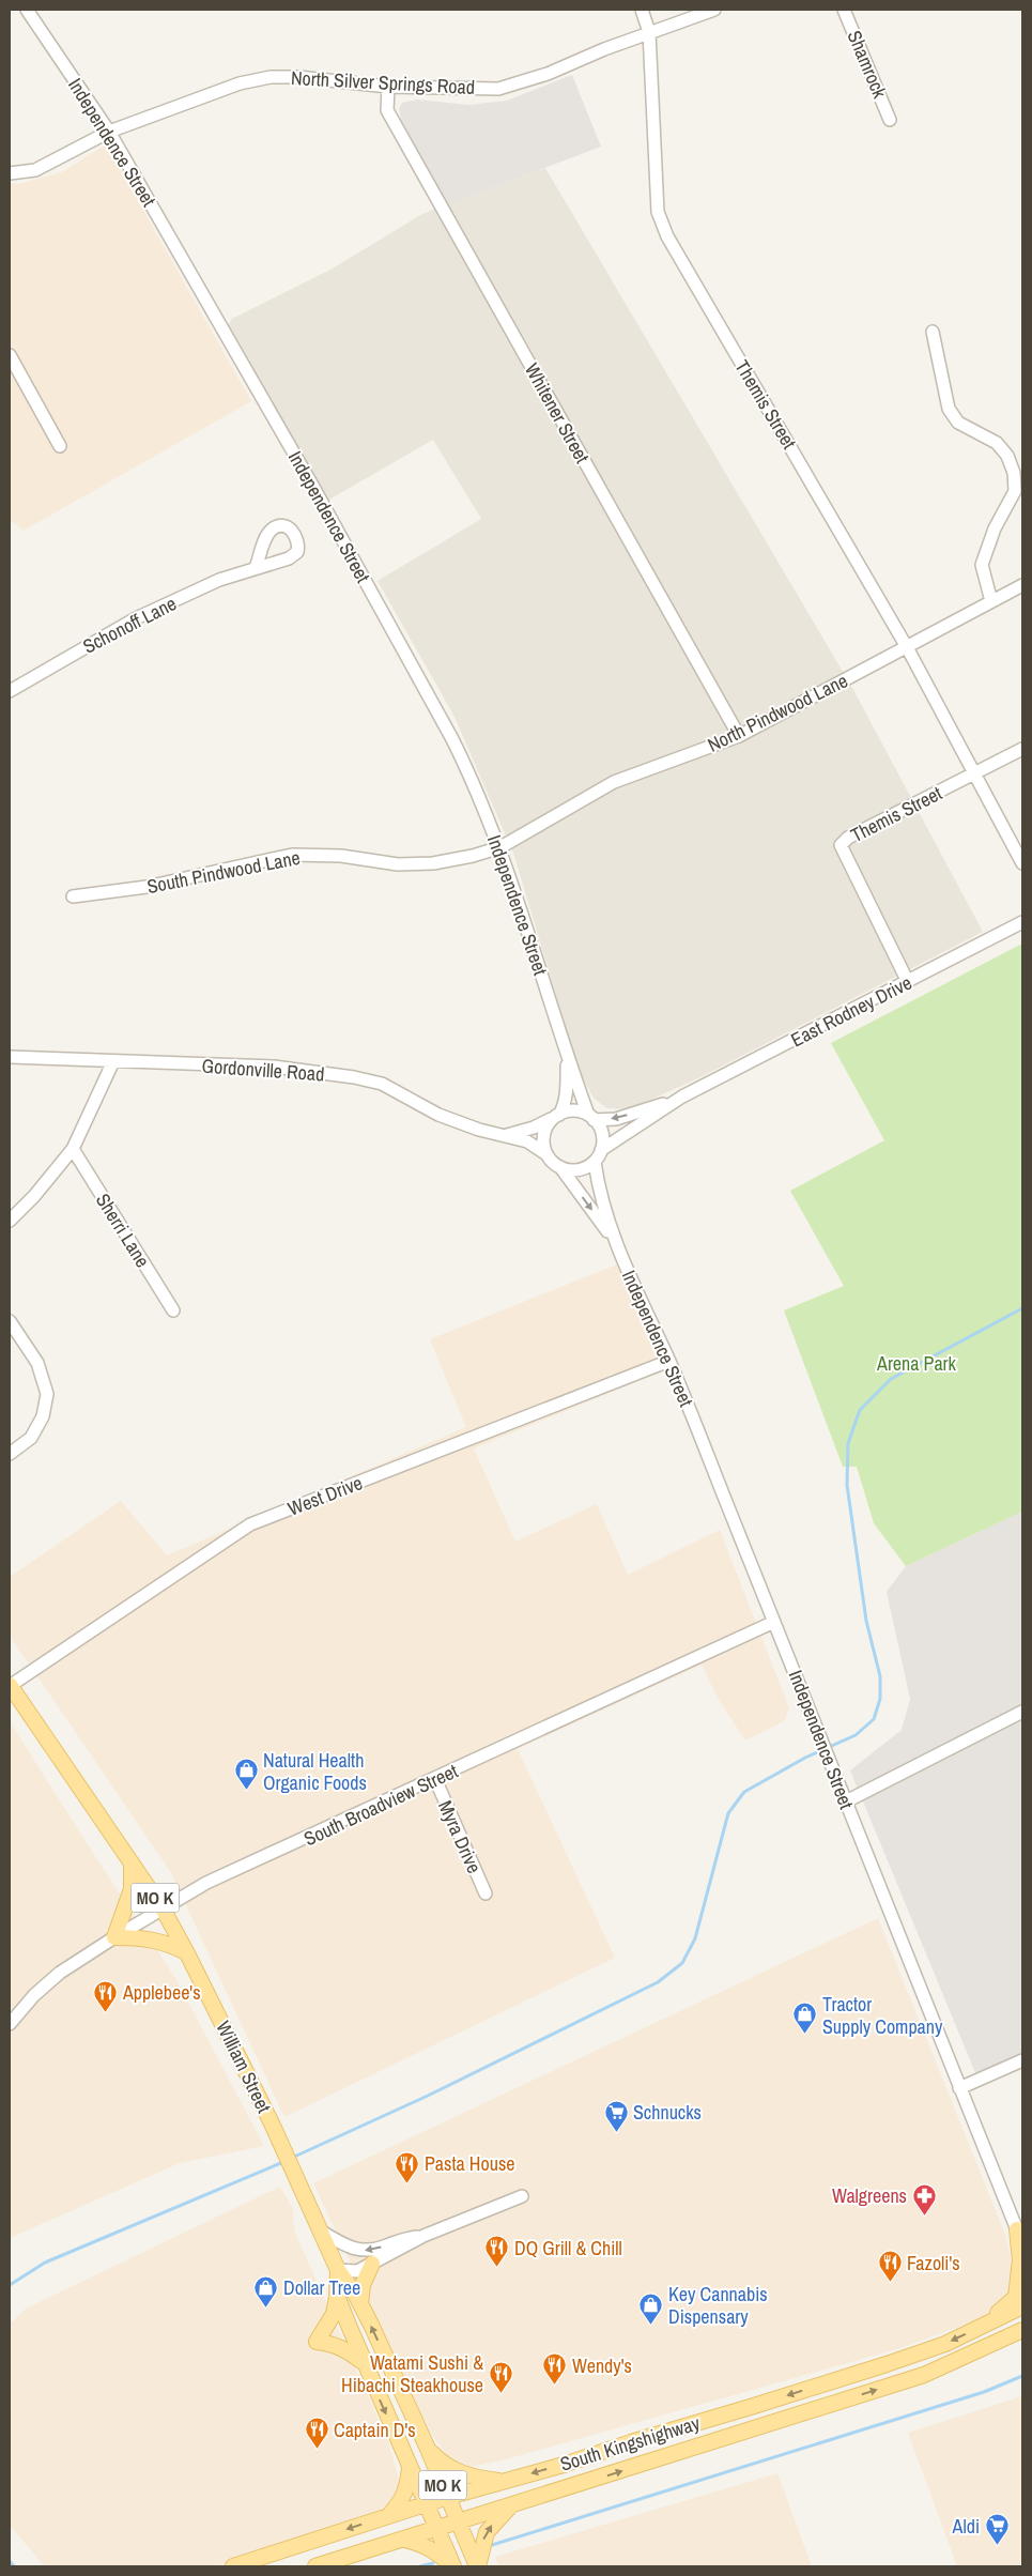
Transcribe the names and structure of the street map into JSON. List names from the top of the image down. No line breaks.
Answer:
{"streets":{"main road":["MO K","William Street","South Kingshighway"],"street":["Shamrock","North Silver Springs Road","Independence Street","Themis Street","Whitener Street","Schonoff Lane","North Pindwood Lane","South Pindwood Lane","East Rodney Drive","Gordonville Road","Sherri Lane","West Drive","South Broadview Street","Myra Drive"]},"crossings":[["North Silver Springs Road","Independence Street"],["North Silver Springs Road","Themis Street"],["North Silver Springs Road","Whitener Street"],["Independence Street","North Pindwood Lane"],["Independence Street","South Pindwood Lane"],["Independence Street","East Rodney Drive"],["Independence Street","Gordonville Road"],["Independence Street","West Drive"],["Independence Street","South Broadview Street"],["Themis Street","North Pindwood Lane"],["Themis Street","East Rodney Drive"],["Whitener Street","North Pindwood Lane"],["North Pindwood Lane","South Pindwood Lane"],["East Rodney Drive","Gordonville Road"],["West Drive","William Street"],["South Broadview Street","Myra Drive"],["South Broadview Street","William Street"],["William Street","South Kingshighway"]],"parks":["Arena Park"],"places":{"shop":["Natural Health Organic Foods","Tractor Supply Company","Dollar Tree","Key Cannabis Dispensary"],"restaurant":["Applebee's","Pasta House","DQ Grill & Chill","Fazoli's","Wendy's","Watami Sushi & Hibachi Steakhouse","Captain D's"],"supermarket":["Schnucks","Aldi"],"pharmacy":["Walgreens"]}}
